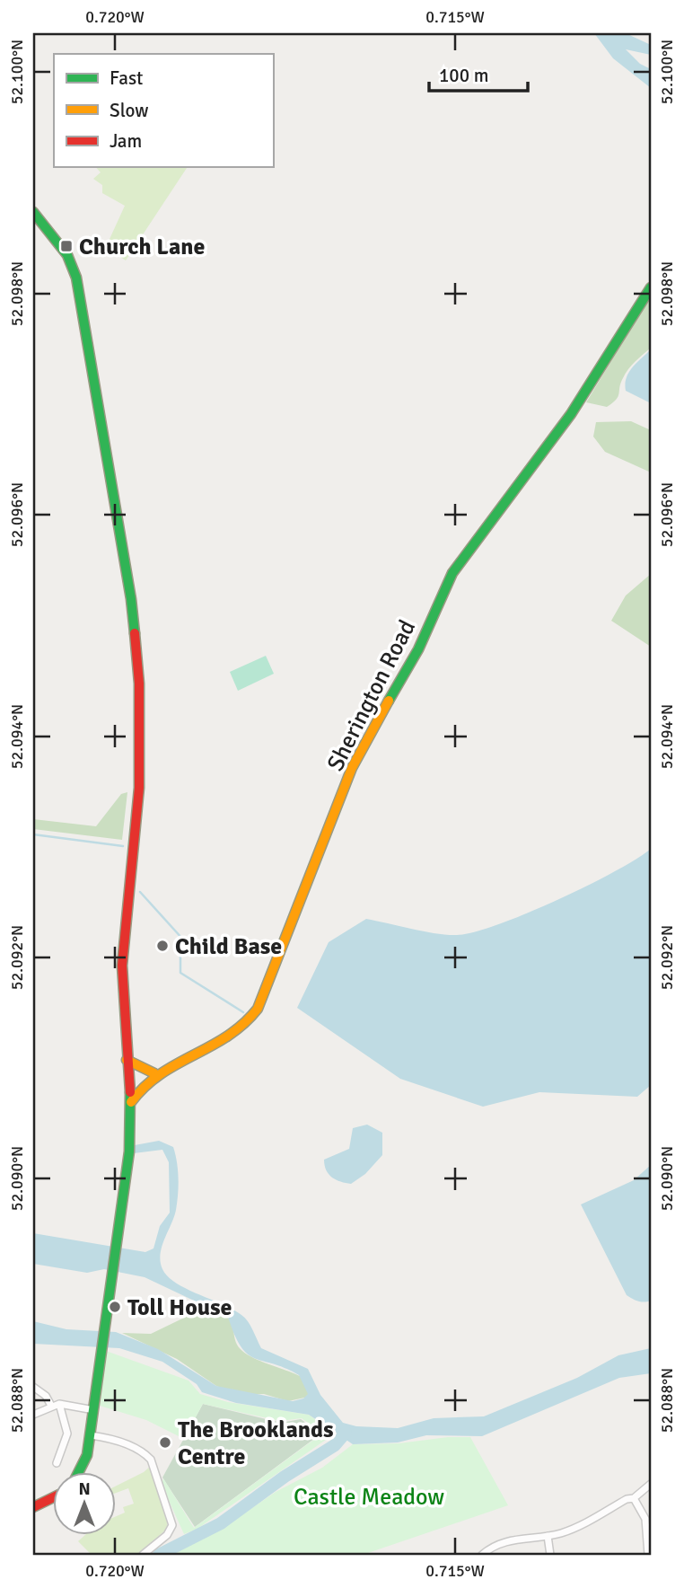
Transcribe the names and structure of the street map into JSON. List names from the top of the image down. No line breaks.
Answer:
{"streets":{"main road":["Sherington Road"]},"parks":["Castle Meadow"],"places":{"transit":["Church Lane"],"other":["Child Base","Toll House","The Brooklands Centre"]},"legend":["Fast","Slow","Jam"],"scale_bar":"100 m","north":"top","coordinates":["0.720°W","0.715°W","52.100°N","52.098°N","52.096°N","52.094°N","52.092°N","52.090°N","52.088°N"]}
